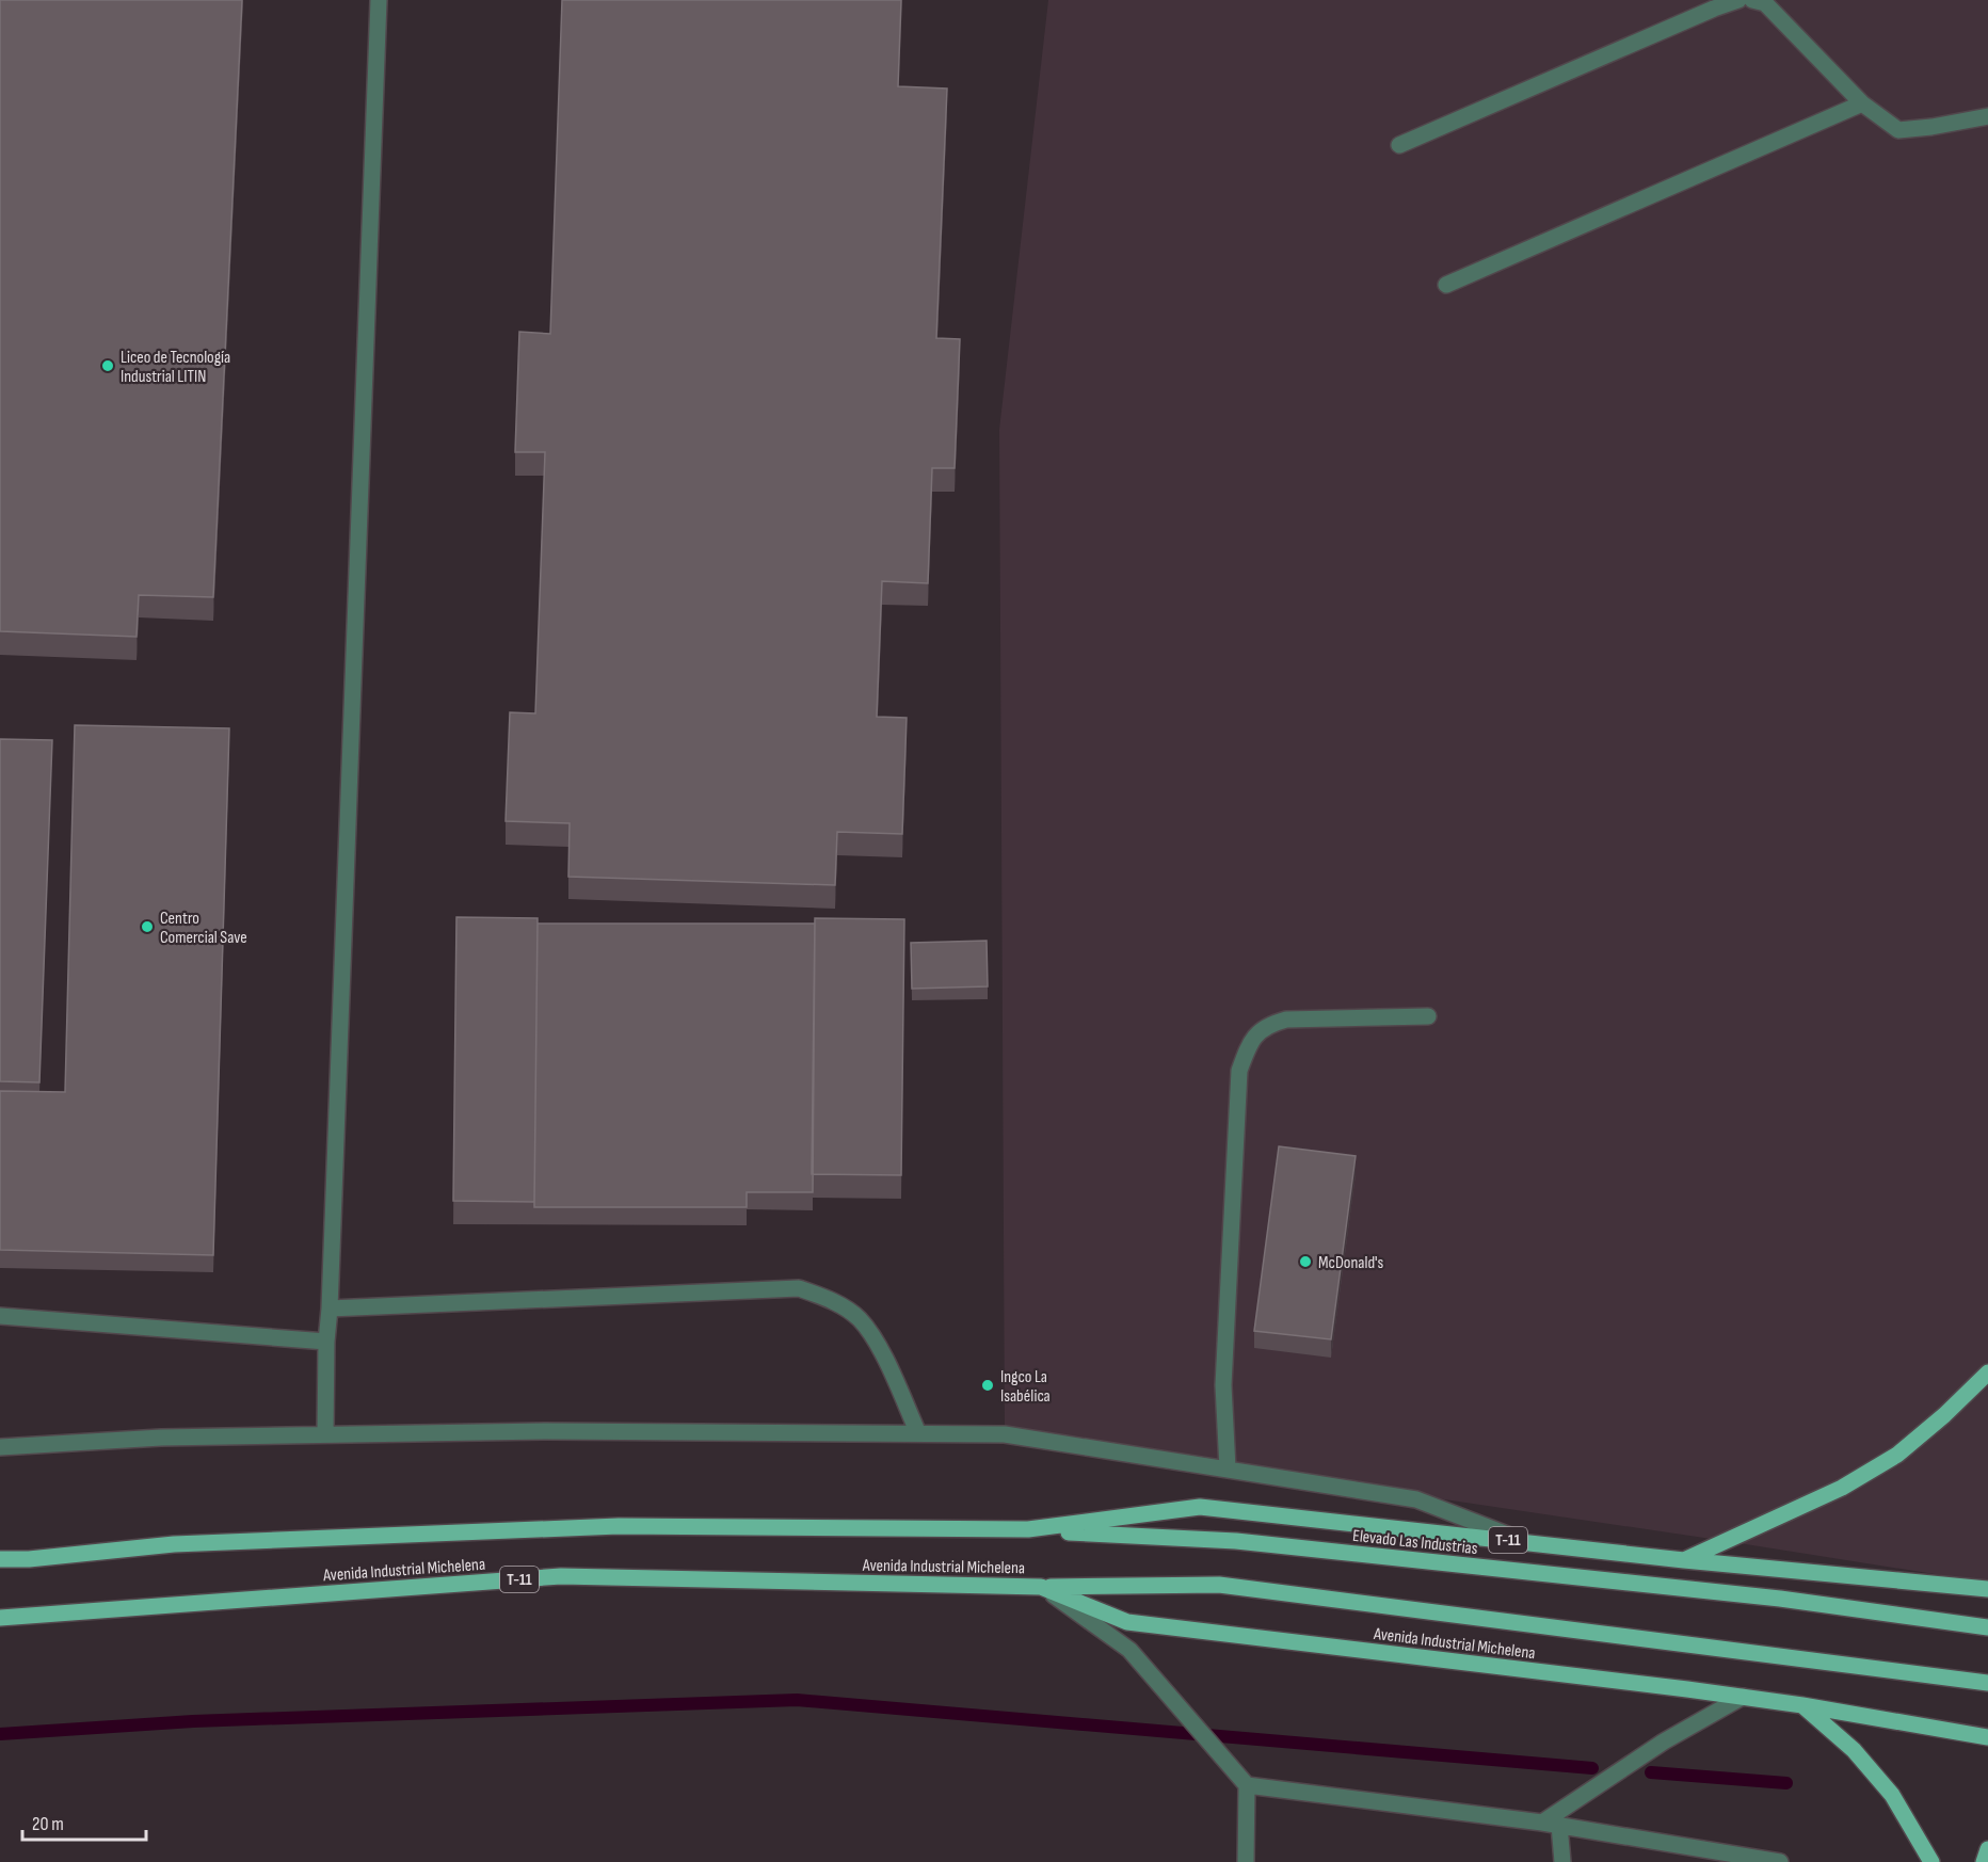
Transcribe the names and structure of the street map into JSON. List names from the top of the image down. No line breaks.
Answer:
{"streets":{"main road":["T-11","Elevado Las Industrias","Avenida Industrial Michelena"]},"crossings":[["T-11","Avenida Industrial Michelena"],["Elevado Las Industrias","Avenida Industrial Michelena"]],"places":["Liceo de Tecnología Industrial LITIN","Centro Comercial Save","McDonald's","Ingco La Isabélica"],"scale_bar":"20 m"}
